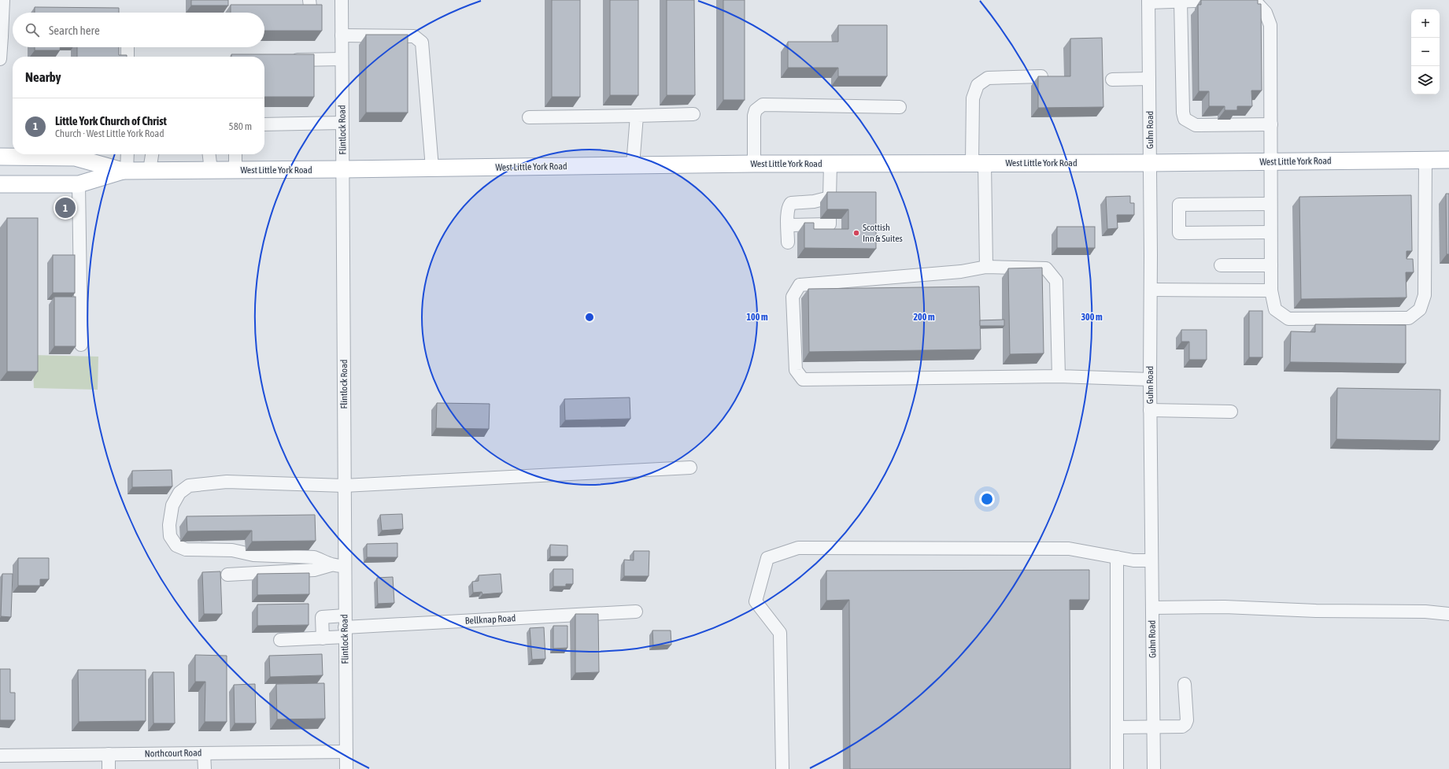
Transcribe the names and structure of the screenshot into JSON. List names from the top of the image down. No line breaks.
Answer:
{"streets":{"main road":["West Little York Road"],"street":["Flintlock Road","Guhn Road","Bellknap Road","Northcourt Road"]},"crossings":[["Flintlock Road","West Little York Road"],["Flintlock Road","Bellknap Road"],["Flintlock Road","Northcourt Road"],["Guhn Road","West Little York Road"]],"places":["Scottish Inn & Suites"],"page":{"map_buttons":["+","−"],"search":"Search here","heading":"Nearby","list":[{"mark":"1","name":"Little York Church of Christ","note":"Church · West Little York Road","value":"580 m"}],"pins":"1"},"rings":["100 m","200 m","300 m"]}
